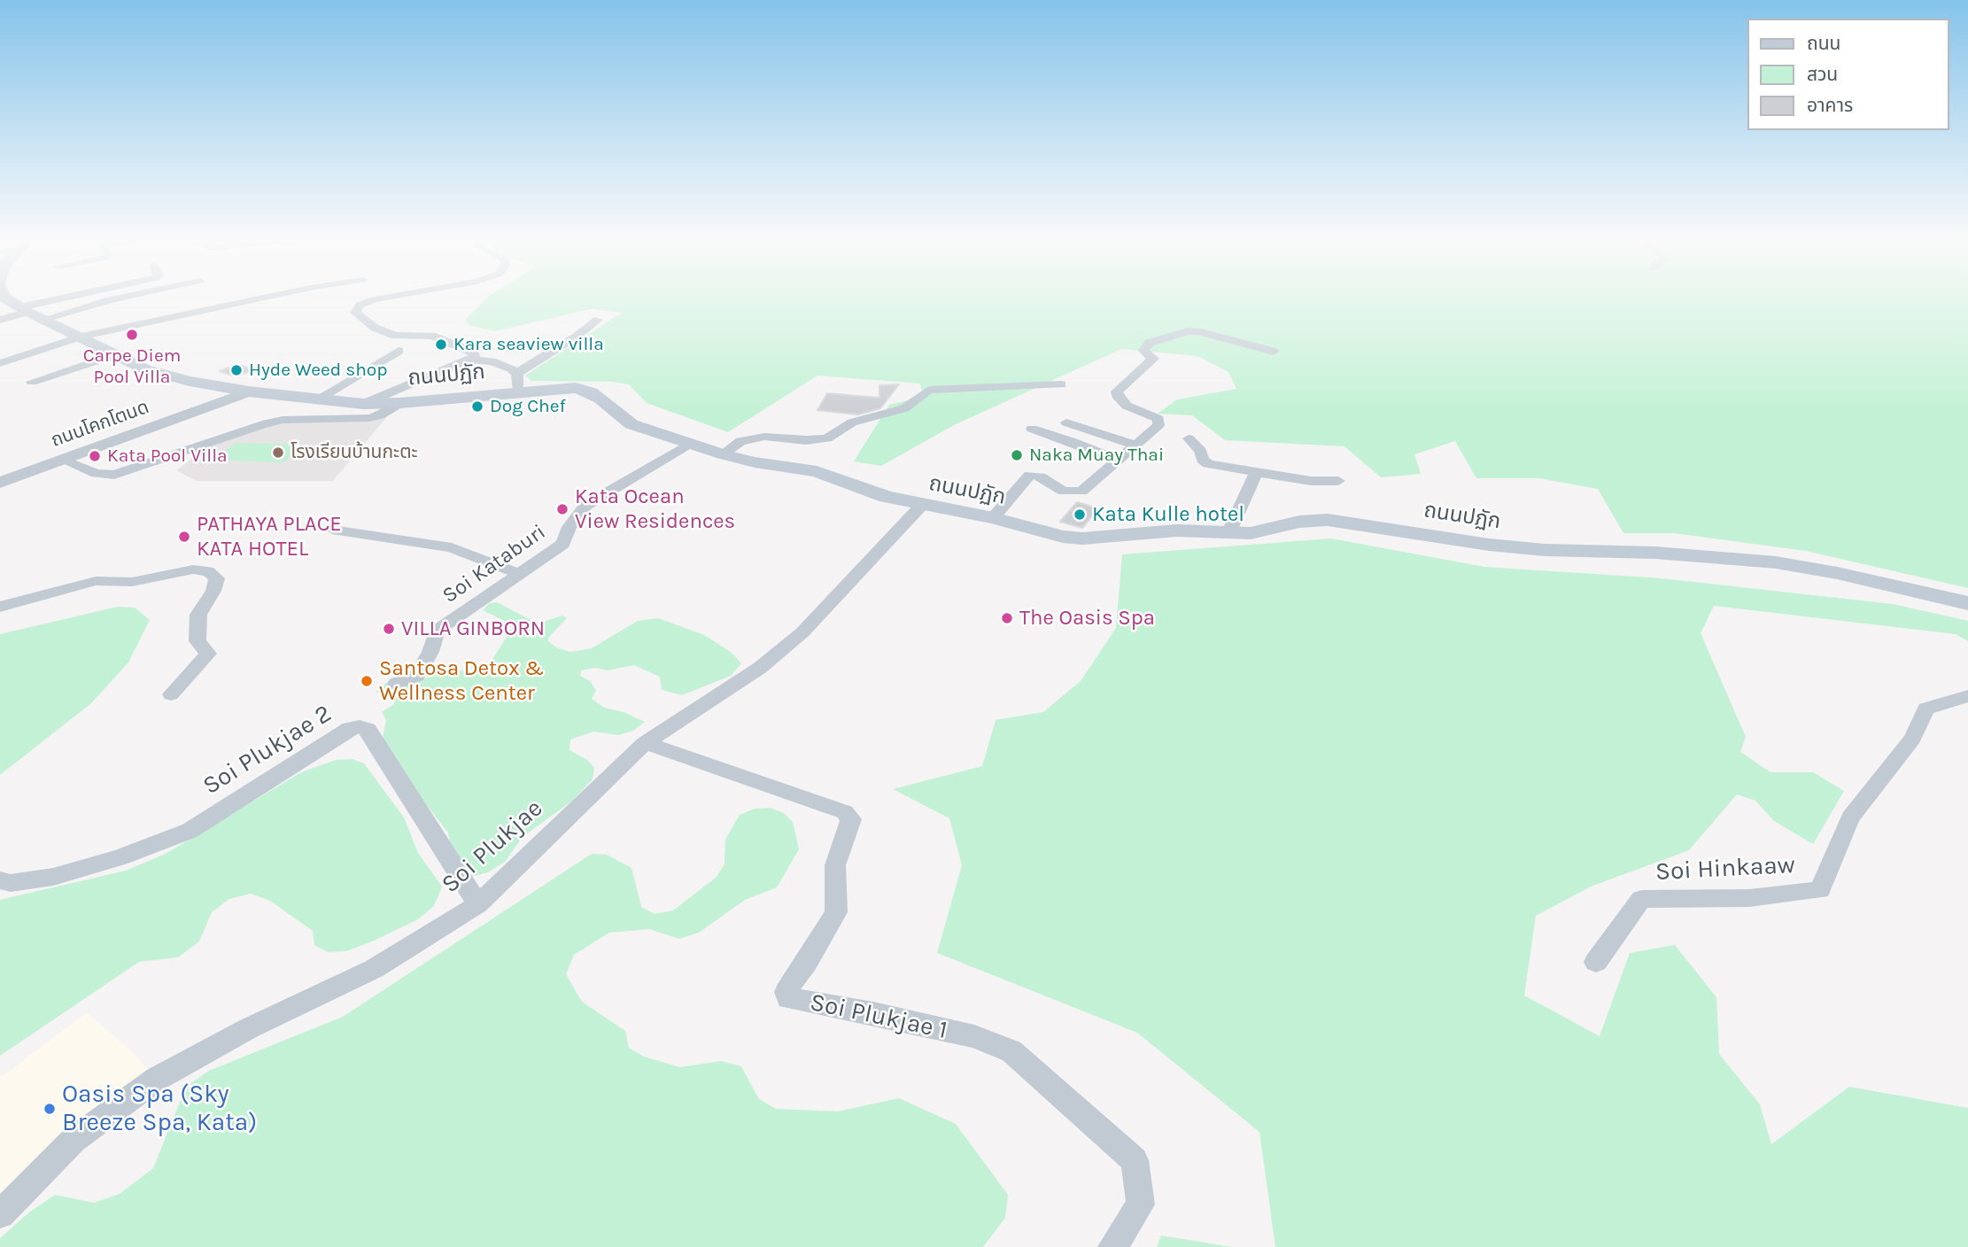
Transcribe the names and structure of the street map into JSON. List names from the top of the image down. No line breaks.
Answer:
{"streets":{"main road":["ถนนปฏัก"],"street":["ถนนโคกโตนด","Soi Kataburi","Soi Plukjae 2","Soi Plukjae","Soi Hinkaaw","Soi Plukjae 1"]},"crossings":[["ถนนปฏัก","ถนนโคกโตนด"],["ถนนปฏัก","Soi Kataburi"],["ถนนปฏัก","Soi Plukjae"],["Soi Plukjae 2","Soi Plukjae"],["Soi Plukjae","Soi Plukjae 1"]],"places":["Carpe Diem Pool Villa","Kara seaview villa","Hyde Weed shop","Dog Chef","โรงเรียนบ้านกะตะ","Naka Muay Thai","Kata Pool Villa","Kata Ocean View Residences","Kata Kulle hotel","PATHAYA PLACE KATA HOTEL","The Oasis Spa","VILLA GINBORN","Santosa Detox & Wellness Center","Oasis Spa (Sky Breeze Spa, Kata)"],"legend":["ถนน","สวน","อาคาร"]}
